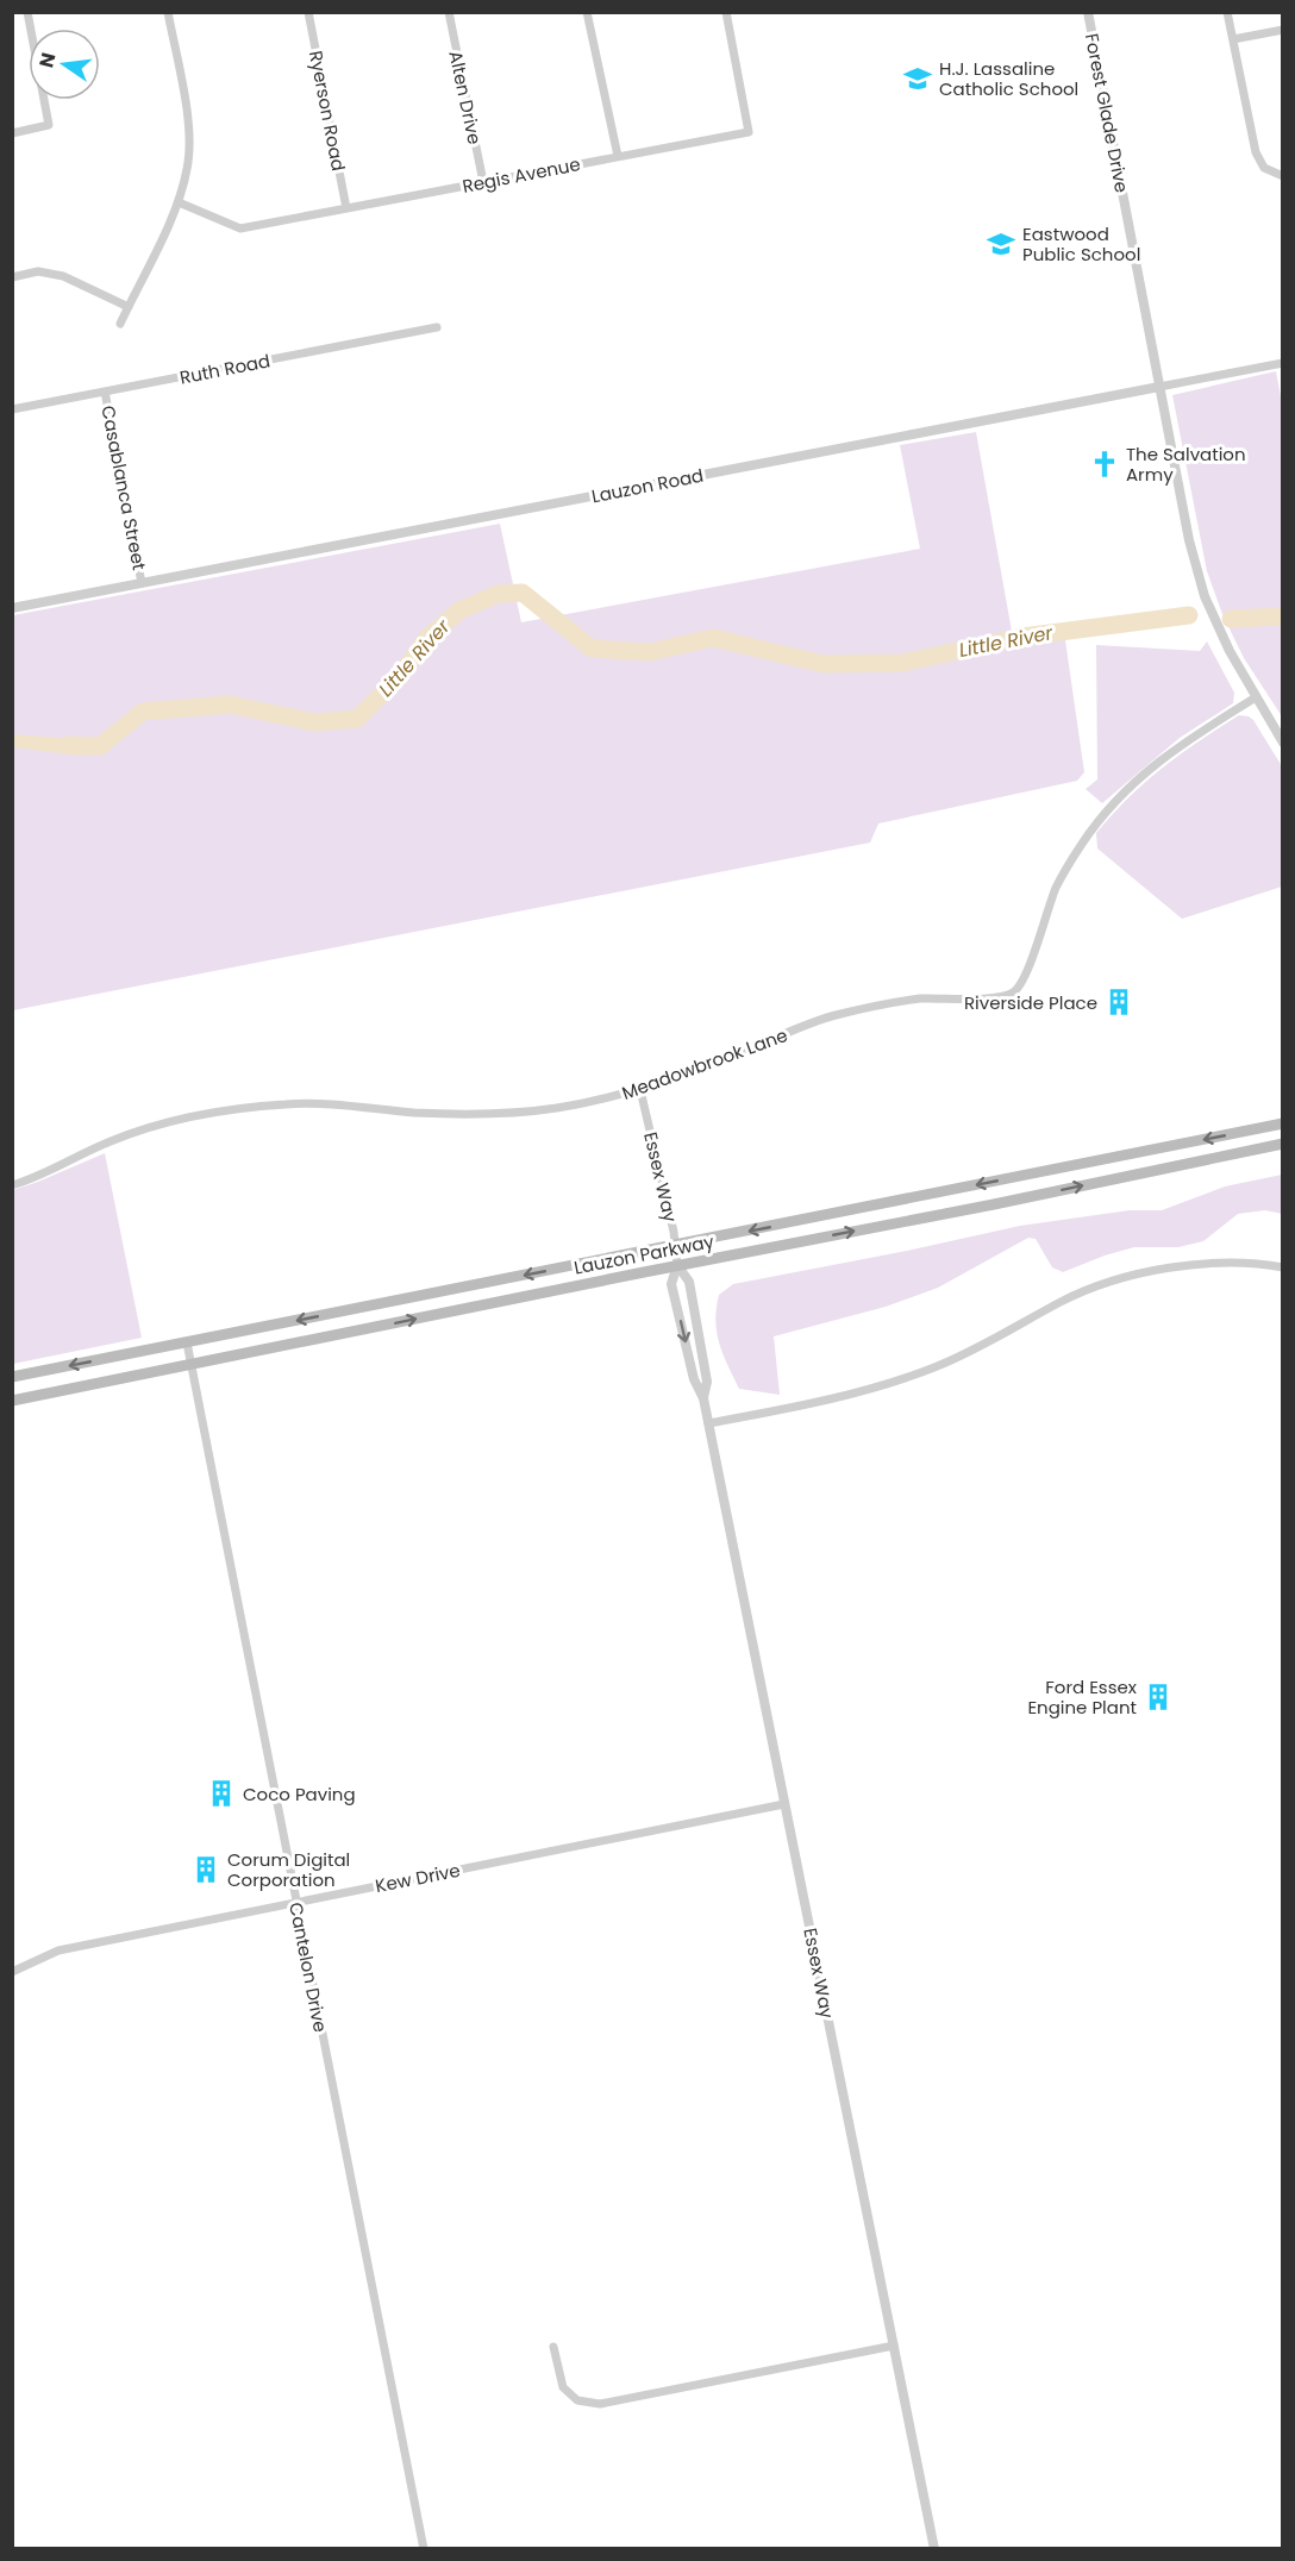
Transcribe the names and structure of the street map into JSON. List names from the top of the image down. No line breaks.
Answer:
{"streets":{"main road":["Lauzon Parkway"],"street":["Alten Drive","Ryerson Road","Forest Glade Drive","Regis Avenue","Ruth Road","Lauzon Road","Casablanca Street","Meadowbrook Lane","Essex Way","Kew Drive","Cantelon Drive"]},"crossings":[["Alten Drive","Regis Avenue"],["Ryerson Road","Regis Avenue"],["Forest Glade Drive","Lauzon Road"],["Forest Glade Drive","Meadowbrook Lane"],["Ruth Road","Casablanca Street"],["Lauzon Road","Casablanca Street"],["Meadowbrook Lane","Essex Way"],["Essex Way","Lauzon Parkway"],["Essex Way","Kew Drive"],["Lauzon Parkway","Cantelon Drive"],["Kew Drive","Cantelon Drive"]],"water":["Little River"],"places":{"school or university":["H.J. Lassaline Catholic School","Eastwood Public School"],"church":["The Salvation Army"],"building":["Riverside Place","Ford Essex Engine Plant","Coco Paving","Corum Digital Corporation"]},"north":"left"}
